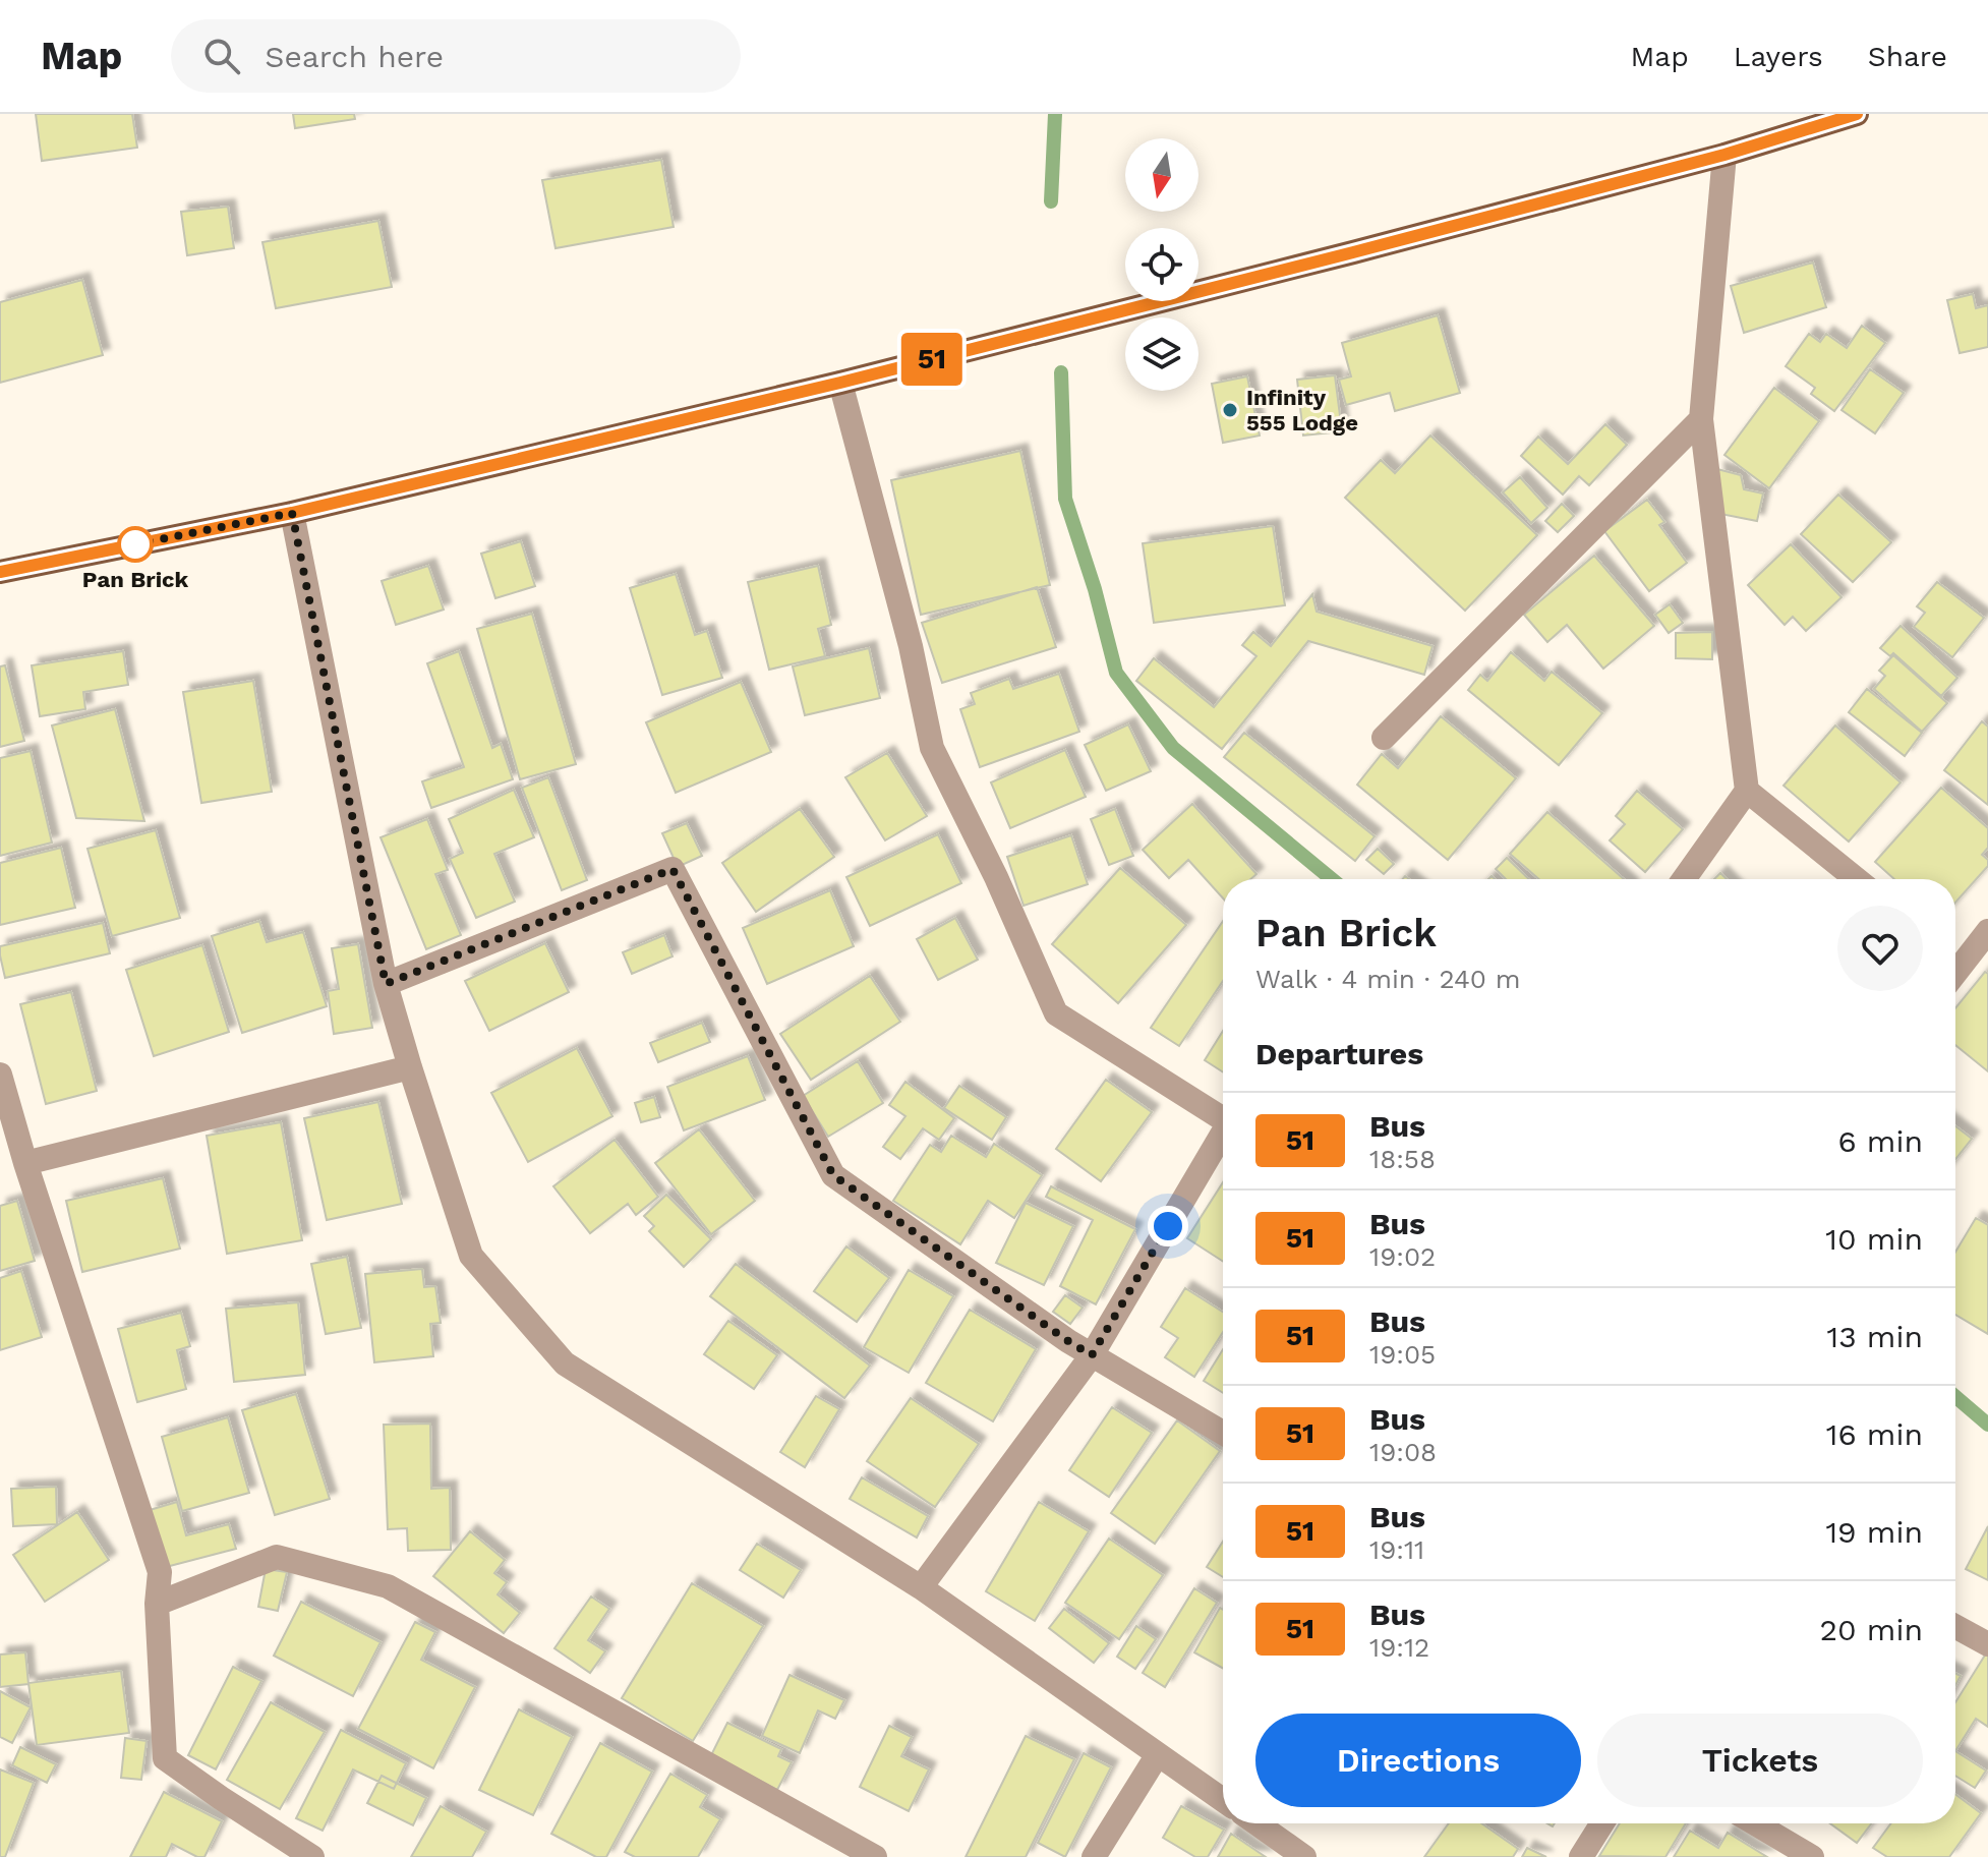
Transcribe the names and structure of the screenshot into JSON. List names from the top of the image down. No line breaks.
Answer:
{"places":["Infinity 555 Lodge","Pan Brick"],"lines":["bus line 51"],"north":"bottom","page":{"header":"Map","search":"Search here","nav":["Map","Layers","Share"],"on_map":"51","heading":[["Pan Brick","Walk · 4 min · 240 m"],"Departures"],"list":[{"mark":"51","name":"Bus","note":"18:58","value":"6 min"},{"mark":"51","name":"Bus","note":"19:02","value":"10 min"},{"mark":"51","name":"Bus","note":"19:05","value":"13 min"},{"mark":"51","name":"Bus","note":"19:08","value":"16 min"},{"mark":"51","name":"Bus","note":"19:11","value":"19 min"},{"mark":"51","name":"Bus","note":"19:12","value":"20 min"}],"buttons":["Directions","Tickets"]}}
